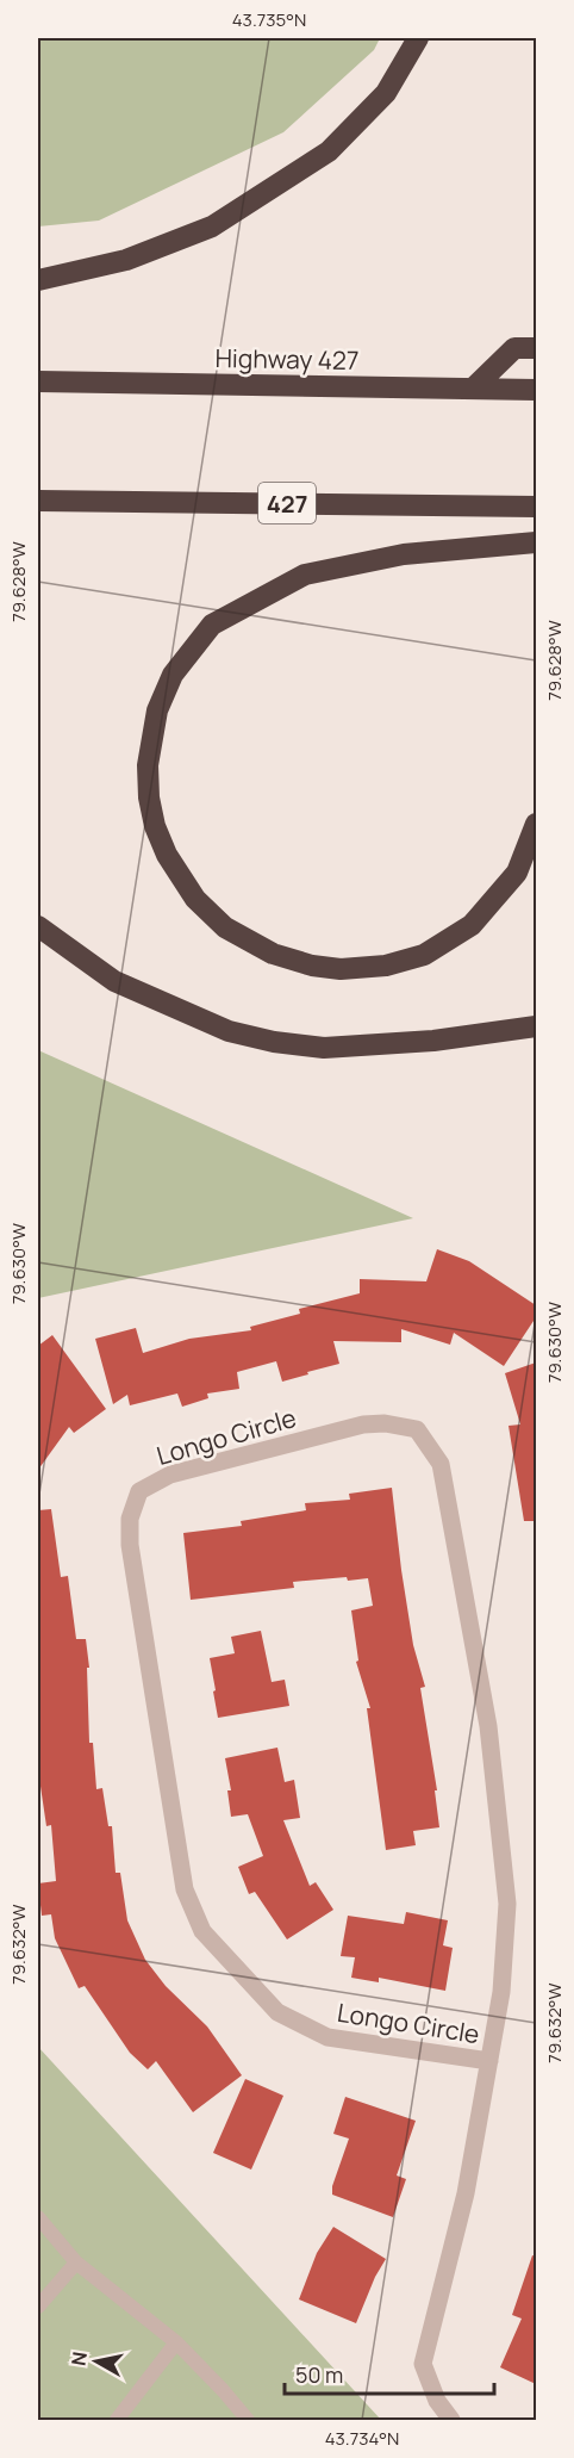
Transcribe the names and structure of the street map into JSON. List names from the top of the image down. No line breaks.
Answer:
{"streets":{"highway":["Highway 427","427"],"street":["Longo Circle"]},"scale_bar":"50 m","north":"left","coordinates":["43.735°N","79.628°W","79.630°W","79.632°W","43.734°N"]}
